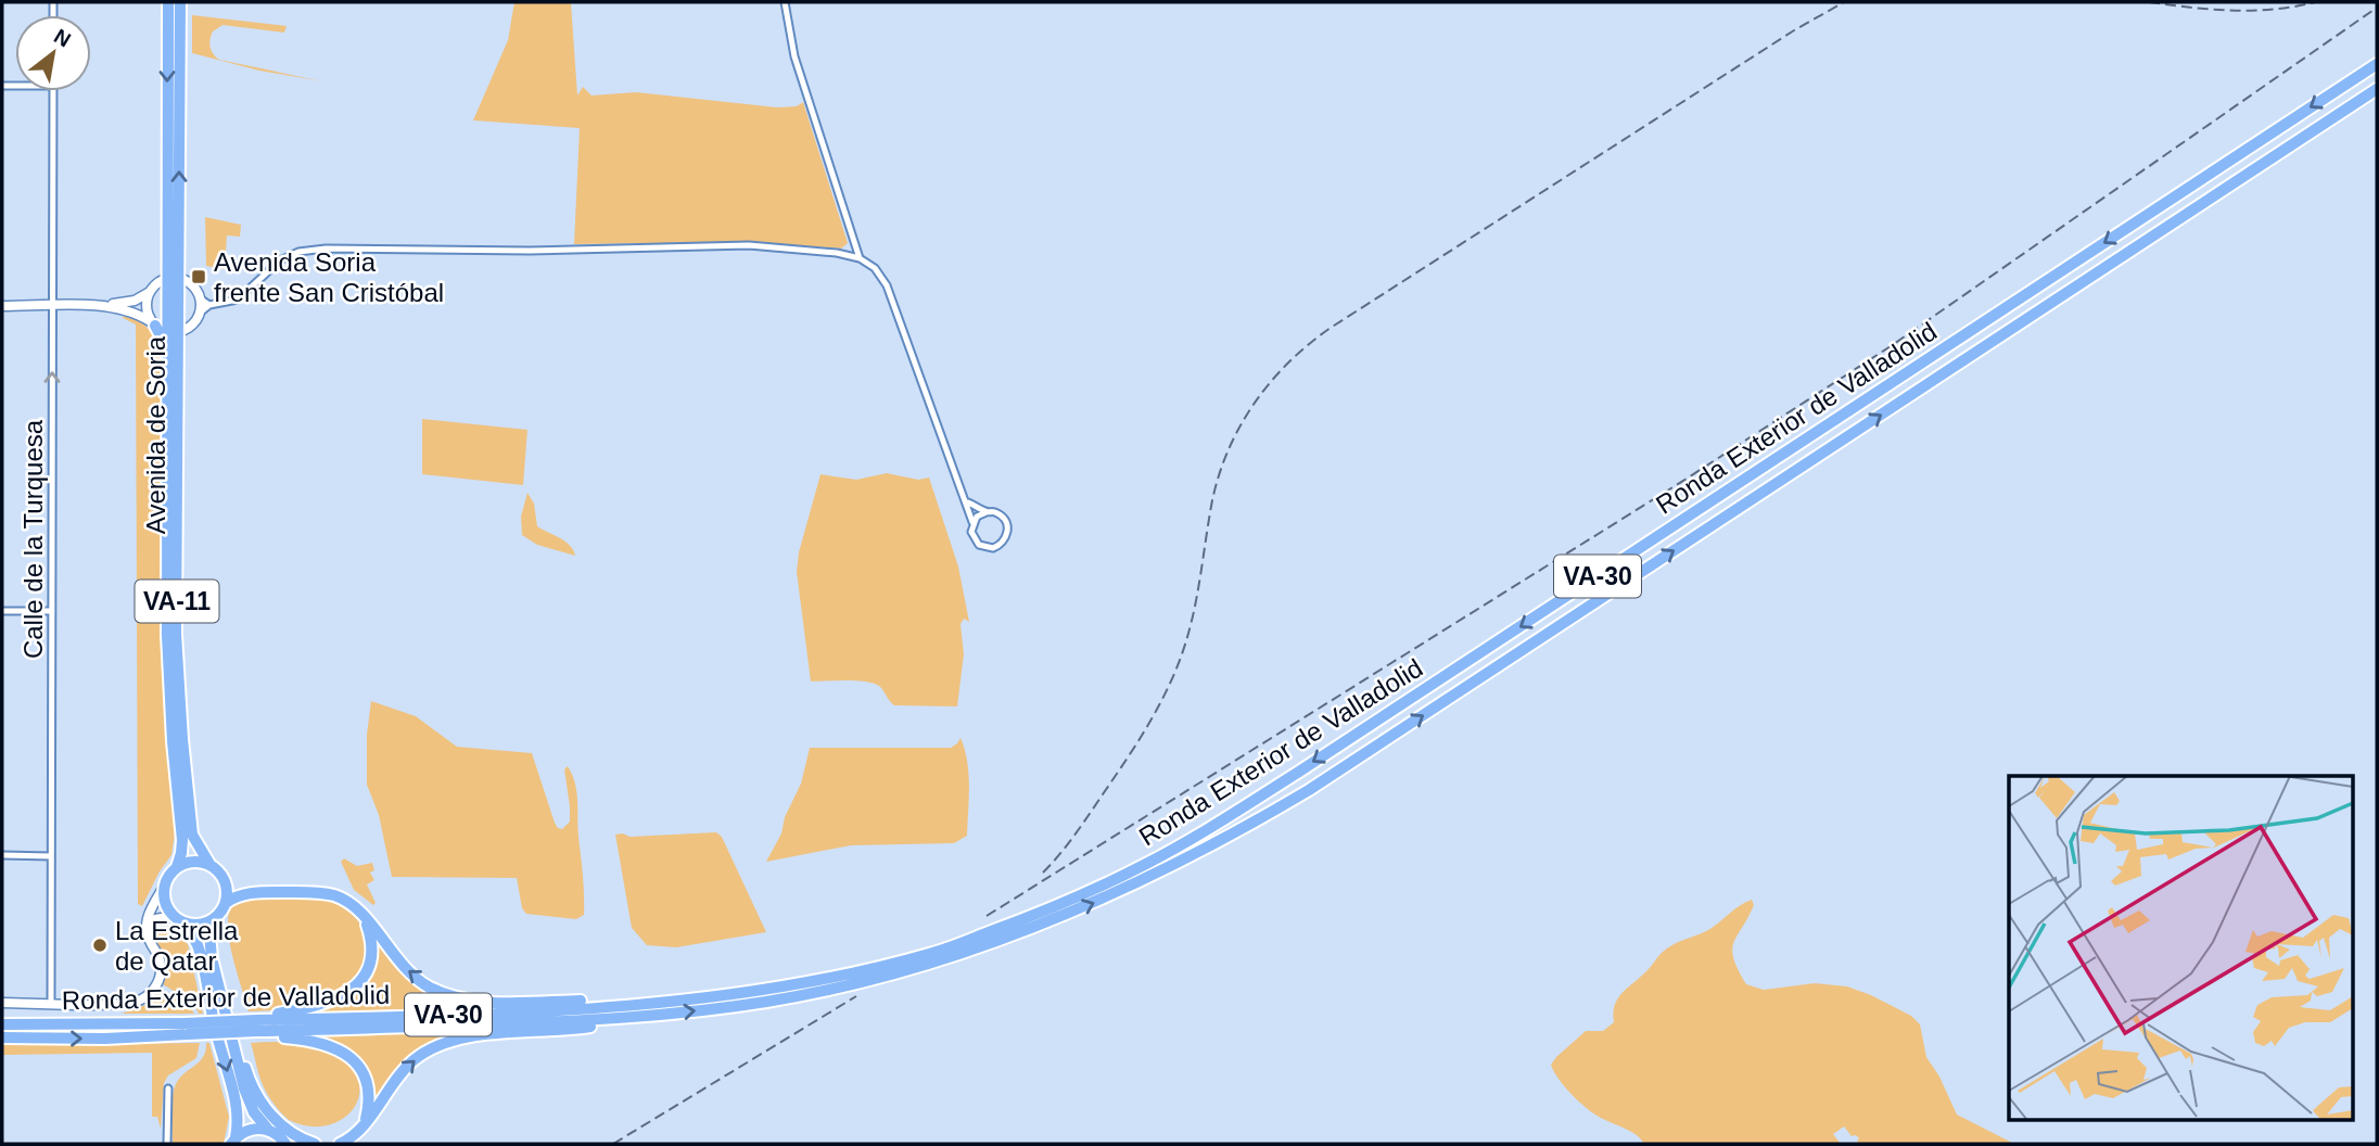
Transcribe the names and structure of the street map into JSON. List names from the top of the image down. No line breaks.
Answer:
{"streets":{"highway":["Ronda Exterior de Valladolid","Avenida de Soria","VA-30","VA-11"],"street":["Calle de la Turquesa"]},"crossings":[["Avenida de Soria","VA-11"]],"places":{"transit":["Avenida Soria frente San Cristóbal"],"other":["La Estrella de Qatar"]},"north":"top right"}
